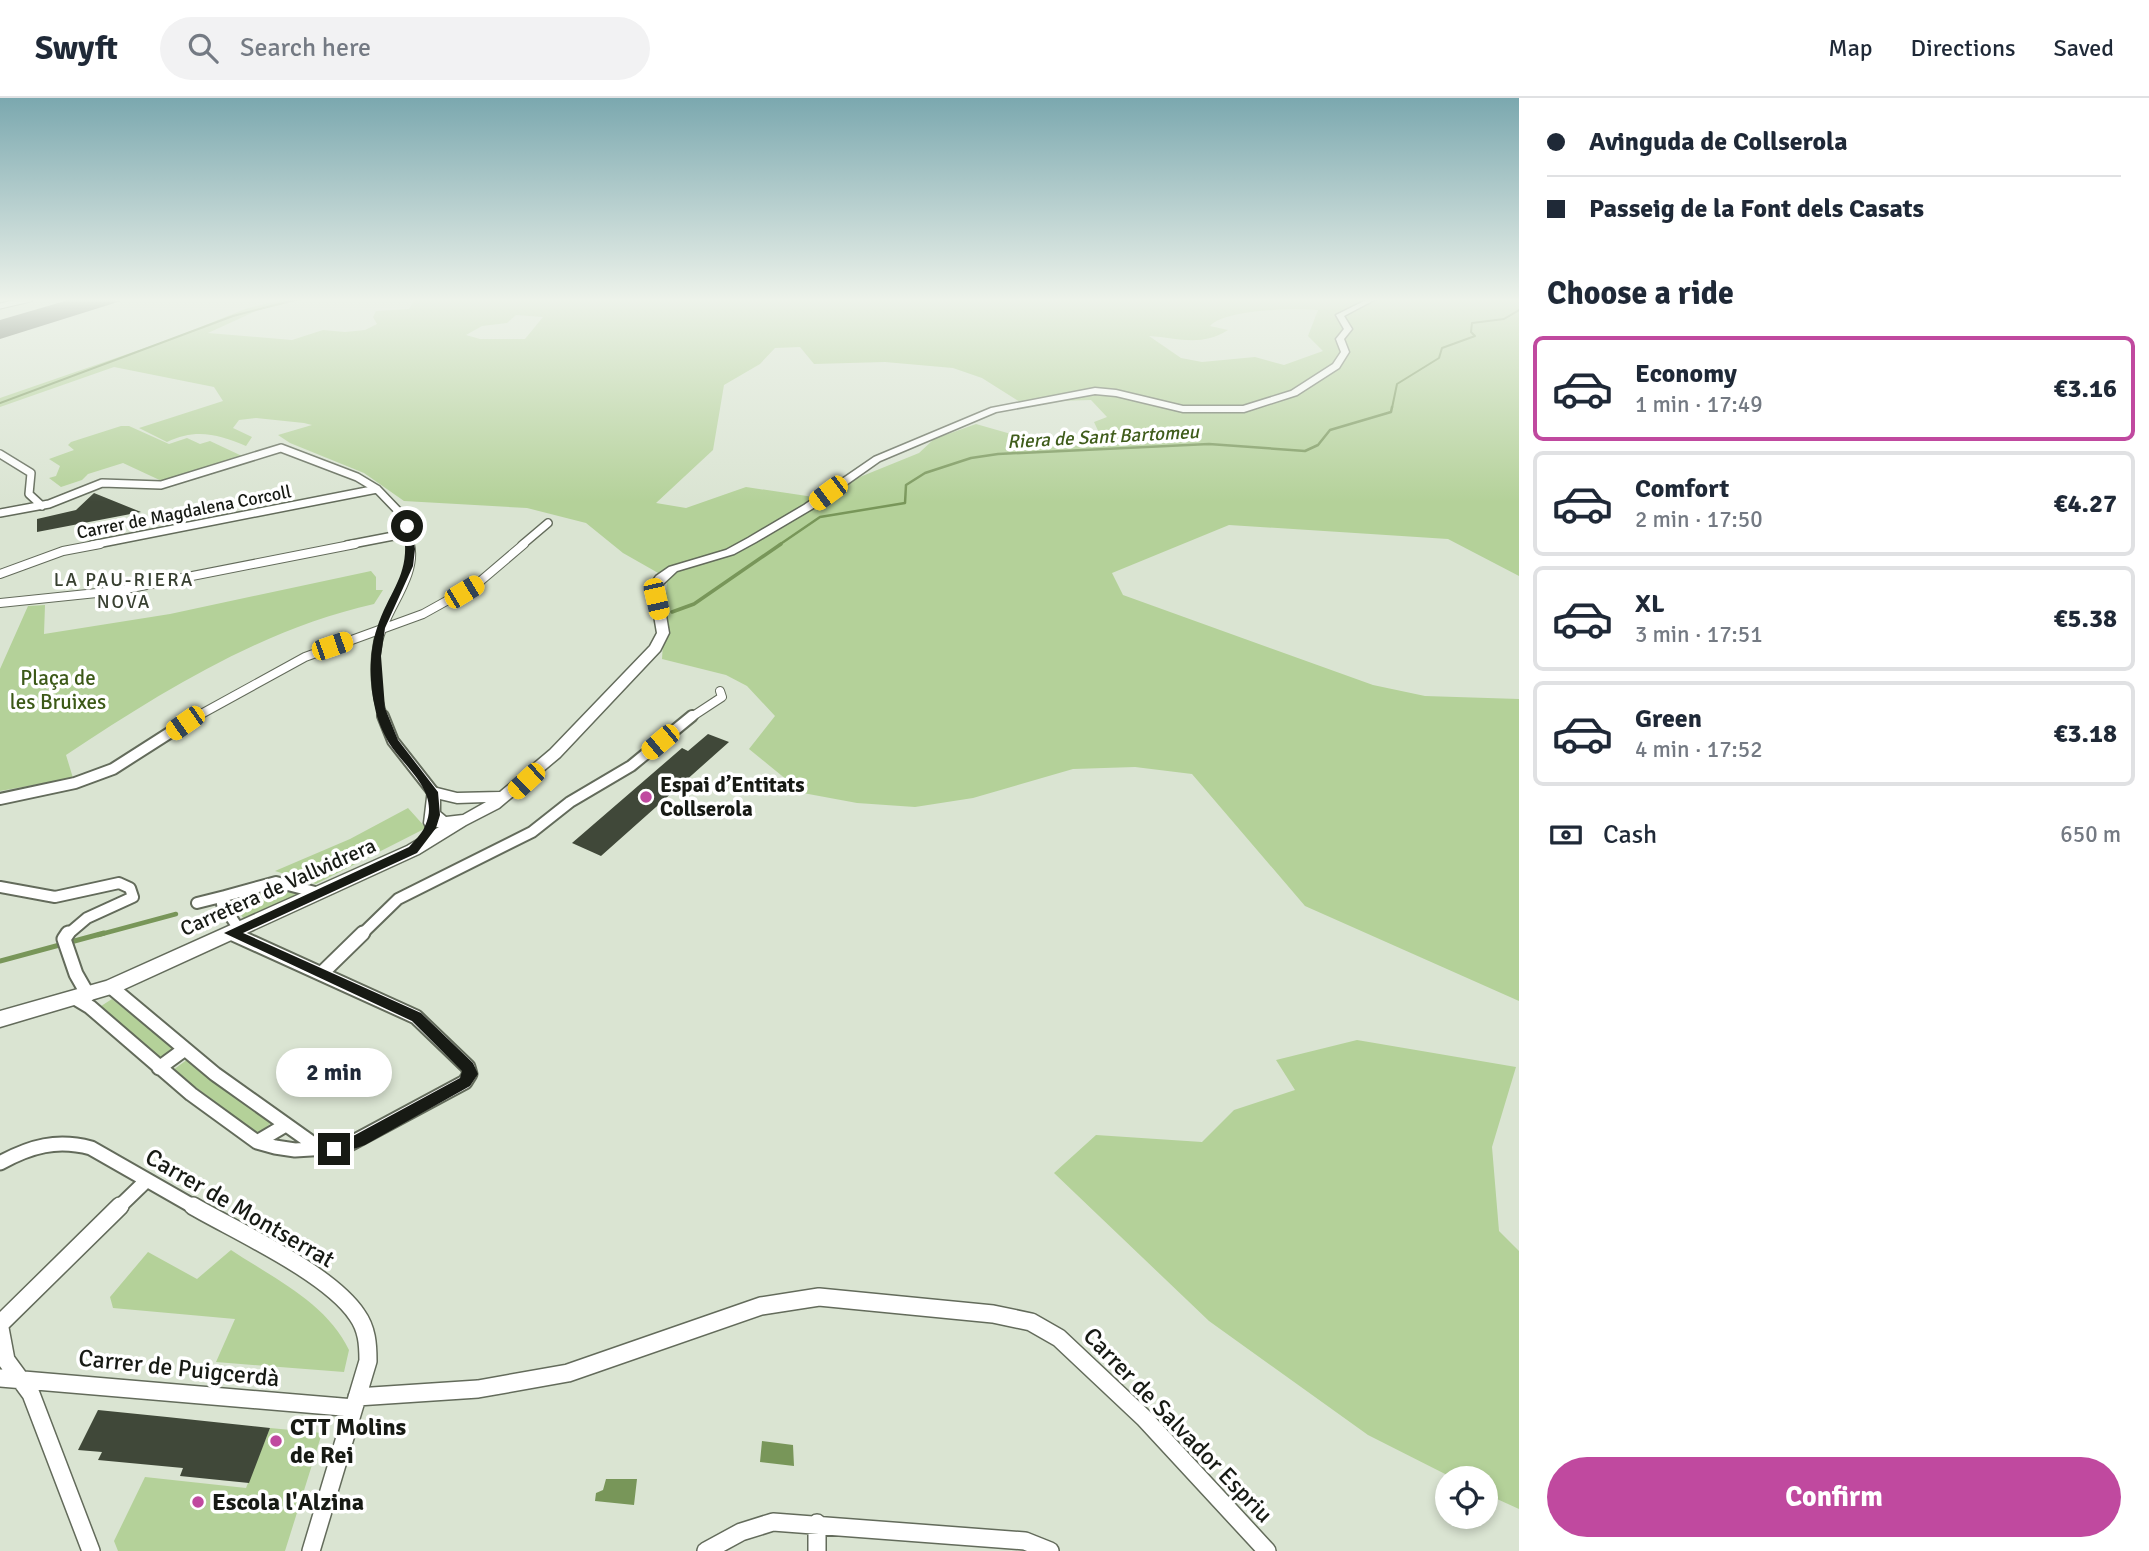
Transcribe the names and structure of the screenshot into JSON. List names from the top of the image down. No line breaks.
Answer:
{"streets":{"main road":["Carretera de Vallvidrera"],"street":["Carrer de Magdalena Corcoll","Carrer de Montserrat","Carrer de Puigcerdà","Carrer de Salvador Espriu"]},"crossings":[["Carrer de Montserrat","Carrer de Puigcerdà"],["Carrer de Montserrat","Carrer de Salvador Espriu"],["Carrer de Puigcerdà","Carrer de Salvador Espriu"]],"districts":["LA PAU-RIERA NOVA"],"water":["Riera de Sant Bartomeu"],"parks":["Plaça de les Bruixes"],"places":["Espai d’Entitats Collserola","CTT Molins de Rei","Escola l'Alzina"],"page":{"header":"Swyft","search":"Search here","nav":["Map","Directions","Saved"],"banner":["Avinguda de Collserola","Passeig de la Font dels Casats"],"heading":"Choose a ride","list":[{"name":"Economy","note":"1 min · 17:49","value":"€3.16"},{"name":"Comfort","note":"2 min · 17:50","value":"€4.27"},{"name":"XL","note":"3 min · 17:51","value":"€5.38"},{"name":"Green","note":"4 min · 17:52","value":"€3.18"}],"pay":["Cash","650 m"],"bubble":"2 min","buttons":"Confirm"}}
